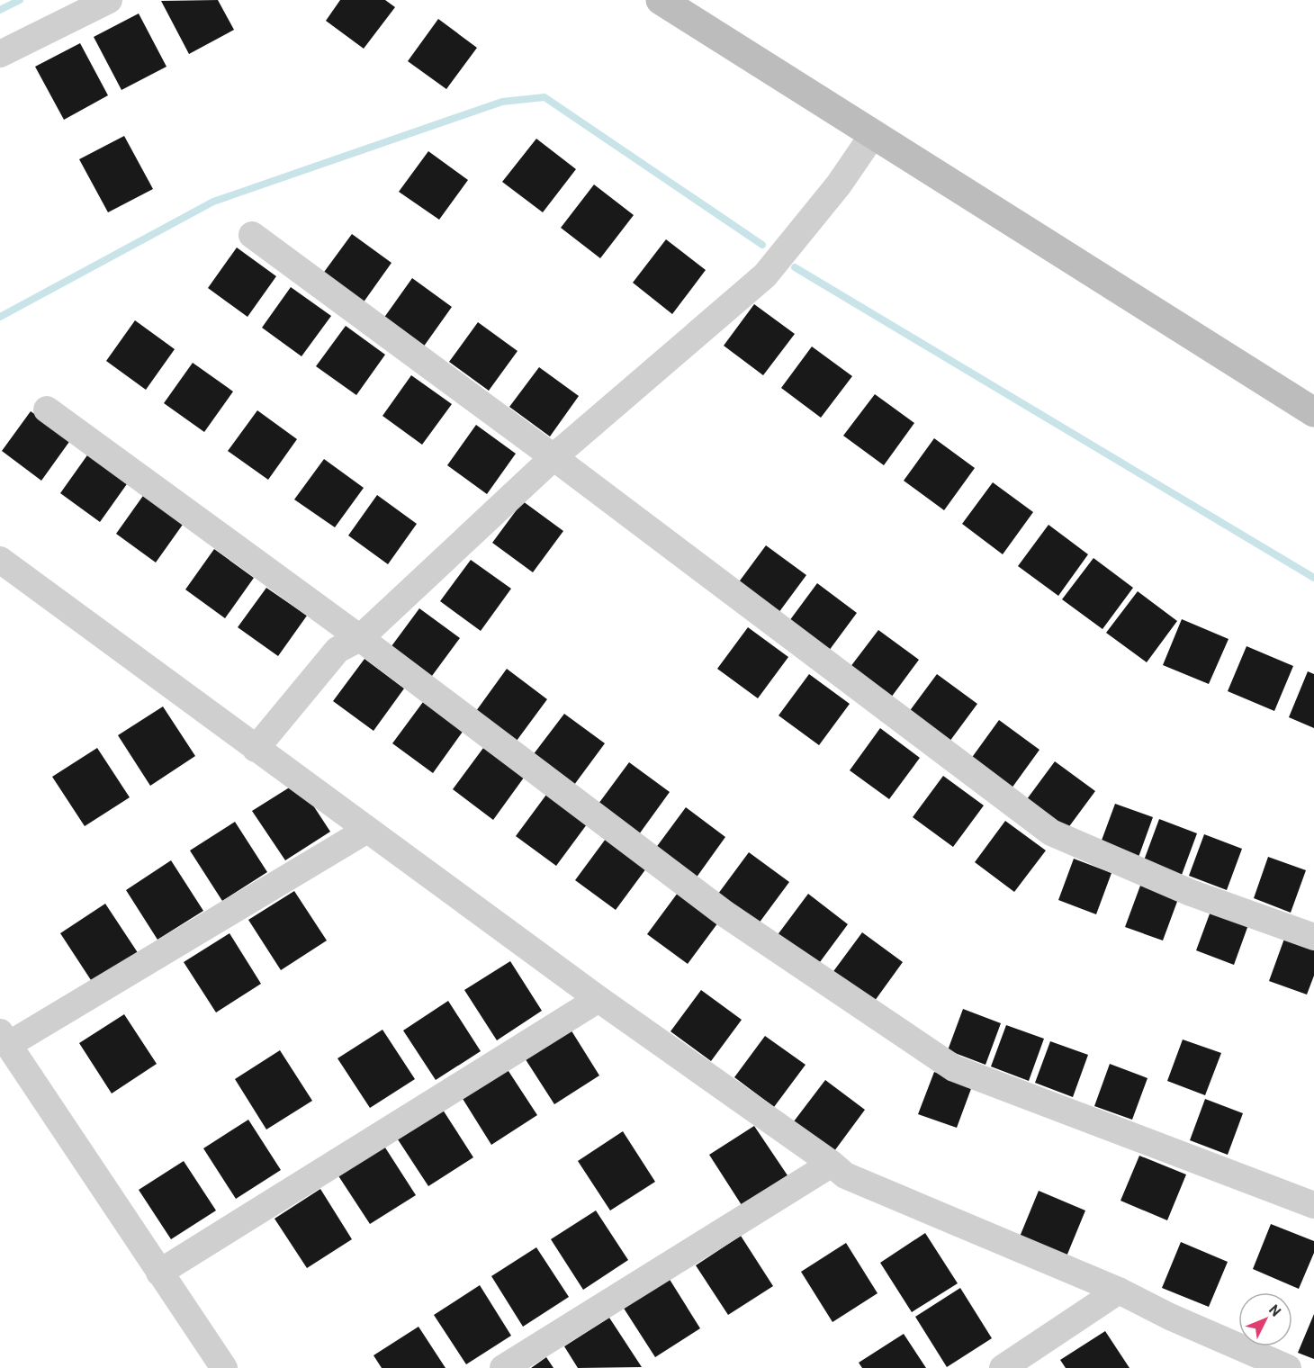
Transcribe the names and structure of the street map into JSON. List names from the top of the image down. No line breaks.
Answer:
{"north":"top right"}
